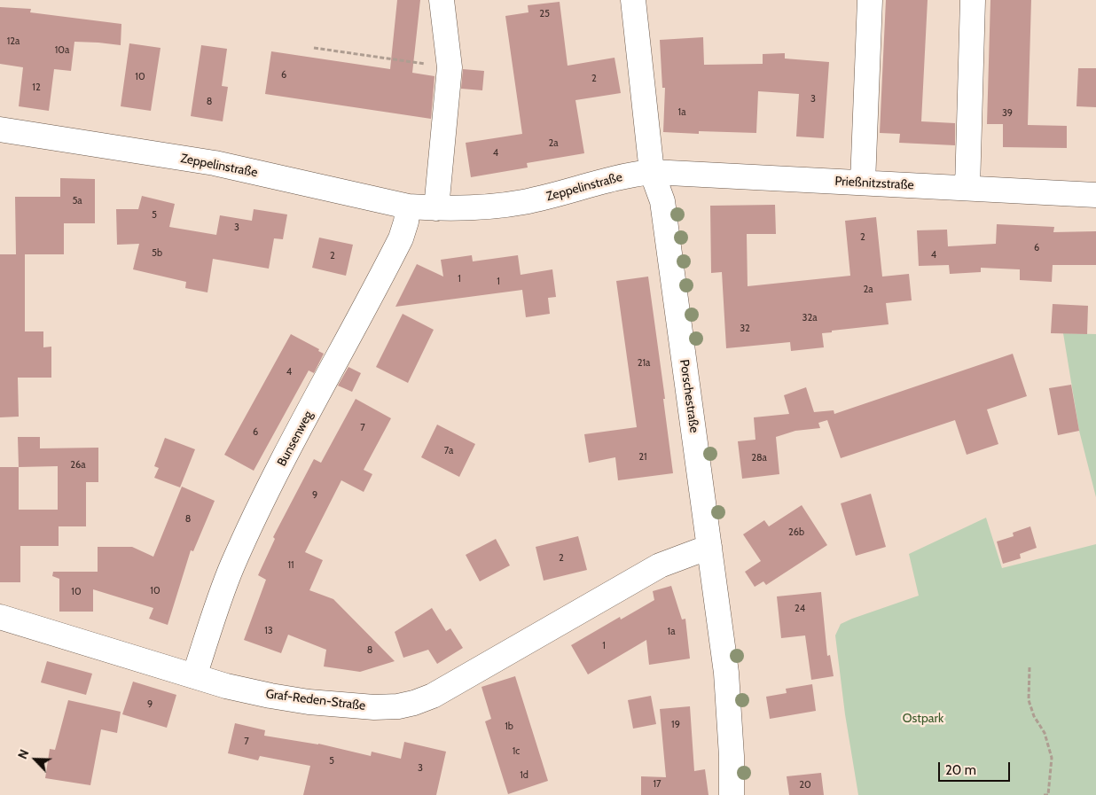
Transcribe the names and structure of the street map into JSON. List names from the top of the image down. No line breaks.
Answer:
{"streets":{"street":["Zeppelinstraße","Prießnitzstraße","Porschestraße","Bunsenweg","Graf-Reden-Straße"]},"crossings":[["Zeppelinstraße","Prießnitzstraße"],["Zeppelinstraße","Porschestraße"],["Zeppelinstraße","Bunsenweg"],["Prießnitzstraße","Porschestraße"],["Porschestraße","Graf-Reden-Straße"],["Bunsenweg","Graf-Reden-Straße"]],"parks":["Ostpark"],"house_numbers":["25","12a","10a","6","10","2","12","3","8","1a","39","2a","4","5a","5","3","2","6","5b","4","2","1","1","2a","32a","32","21a","4","7","6","7a","21","28a","26a","9","8","26b","2","11","10","10","24","13","1a","1","8","9","19","1b","7","1c","5","3","1d","17","20"],"scale_bar":"20 m","north":"top left"}
